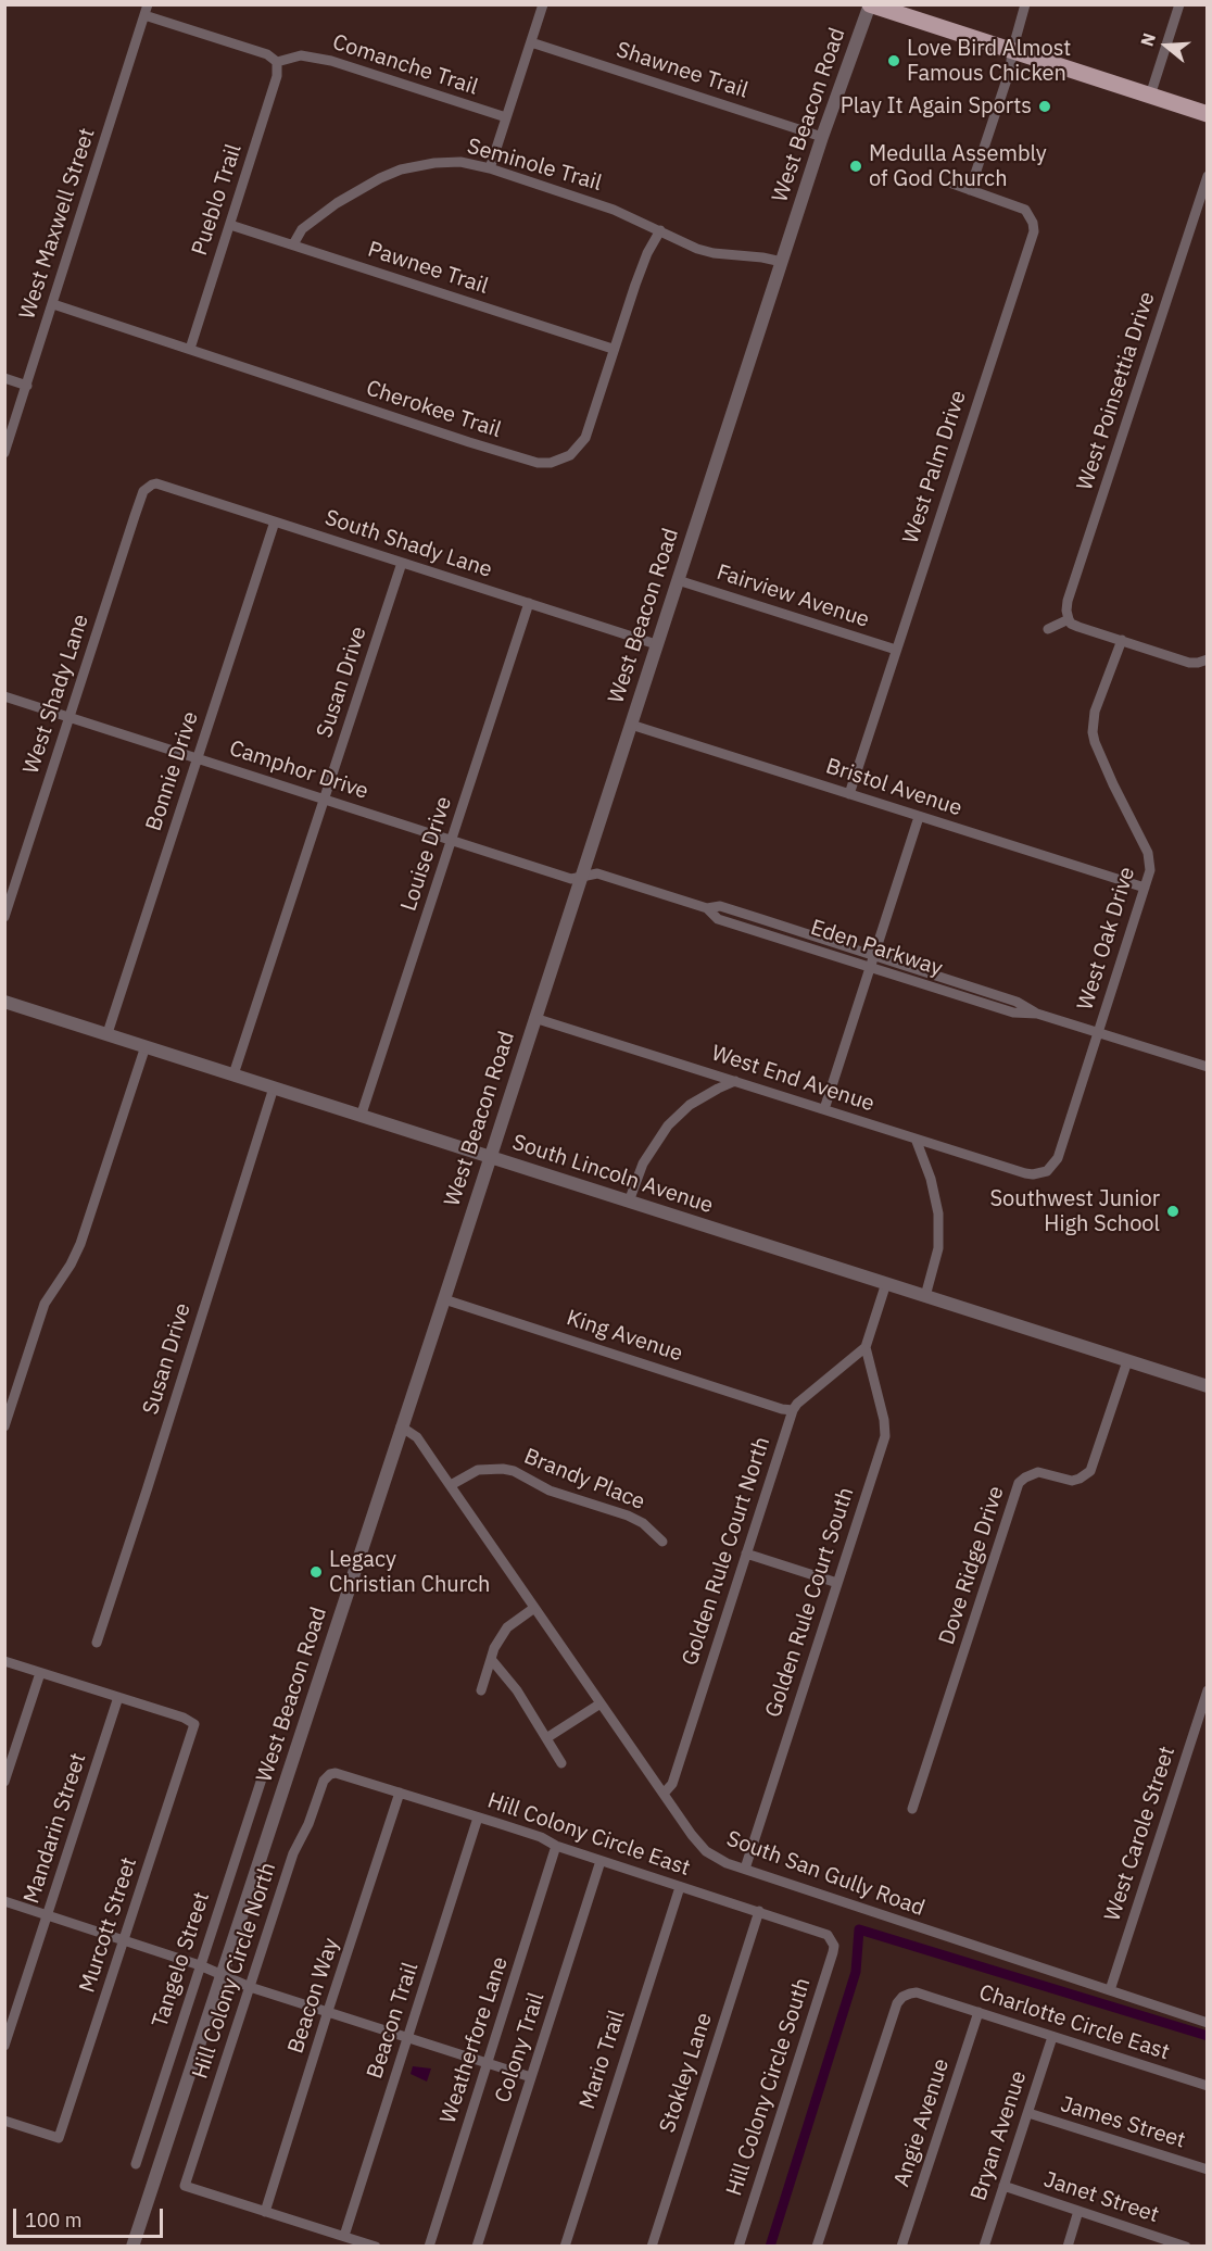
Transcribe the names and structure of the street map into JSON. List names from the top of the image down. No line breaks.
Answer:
{"streets":{"street":["Comanche Trail","Shawnee Trail","West Beacon Road","Seminole Trail","Pueblo Trail","West Maxwell Street","Pawnee Trail","West Poinsettia Drive","Cherokee Trail","West Palm Drive","South Shady Lane","Fairview Avenue","Susan Drive","West Shady Lane","Camphor Drive","Bonnie Drive","Bristol Avenue","Louise Drive","West Oak Drive","Eden Parkway","West End Avenue","South Lincoln Avenue","King Avenue","Brandy Place","Golden Rule Court North","Dove Ridge Drive","Golden Rule Court South","Mandarin Street","West Carole Street","Hill Colony Circle East","South San Gully Road","Murcott Street","Tangelo Street","Hill Colony Circle North","Beacon Way","Beacon Trail","Charlotte Circle East","Weatherfore Lane","Colony Trail","Mario Trail","Stokley Lane","Hill Colony Circle South","Angie Avenue","James Street","Bryan Avenue","Janet Street"]},"crossings":[["Comanche Trail","Pueblo Trail"],["Shawnee Trail","West Beacon Road"],["West Beacon Road","Seminole Trail"],["West Beacon Road","South Shady Lane"],["West Beacon Road","Fairview Avenue"],["West Beacon Road","Camphor Drive"],["West Beacon Road","Bristol Avenue"],["West Beacon Road","Eden Parkway"],["West Beacon Road","West End Avenue"],["West Beacon Road","South Lincoln Avenue"],["West Beacon Road","King Avenue"],["West Beacon Road","South San Gully Road"],["Seminole Trail","Pawnee Trail"],["Seminole Trail","Cherokee Trail"],["Pueblo Trail","Pawnee Trail"],["Pueblo Trail","Cherokee Trail"],["West Maxwell Street","Cherokee Trail"],["Pawnee Trail","Cherokee Trail"],["West Palm Drive","Fairview Avenue"],["West Palm Drive","Bristol Avenue"],["South Shady Lane","Susan Drive"],["South Shady Lane","West Shady Lane"],["South Shady Lane","Bonnie Drive"],["South Shady Lane","Louise Drive"],["Susan Drive","Camphor Drive"],["Susan Drive","South Lincoln Avenue"],["West Shady Lane","Camphor Drive"],["Camphor Drive","Bonnie Drive"],["Camphor Drive","Louise Drive"],["Camphor Drive","Eden Parkway"],["Bonnie Drive","South Lincoln Avenue"],["Bristol Avenue","West Oak Drive"],["Louise Drive","South Lincoln Avenue"],["West Oak Drive","Eden Parkway"],["West Oak Drive","West End Avenue"],["South Lincoln Avenue","Dove Ridge Drive"],["King Avenue","Golden Rule Court North"],["Brandy Place","South San Gully Road"],["Golden Rule Court North","Golden Rule Court South"],["Golden Rule Court North","South San Gully Road"],["Golden Rule Court South","South San Gully Road"],["Mandarin Street","Murcott Street"],["West Carole Street","South San Gully Road"],["Hill Colony Circle East","Hill Colony Circle North"],["Hill Colony Circle East","Beacon Way"],["Hill Colony Circle East","Beacon Trail"],["Hill Colony Circle East","Weatherfore Lane"],["Hill Colony Circle East","Colony Trail"],["Hill Colony Circle East","Mario Trail"],["Hill Colony Circle East","Stokley Lane"],["Hill Colony Circle East","Hill Colony Circle South"],["Hill Colony Circle North","Beacon Way"],["Charlotte Circle East","Angie Avenue"],["Charlotte Circle East","Bryan Avenue"],["James Street","Bryan Avenue"],["Bryan Avenue","Janet Street"]],"places":["Love Bird Almost Famous Chicken","Play It Again Sports","Medulla Assembly of God Church","Southwest Junior High School","Legacy Christian Church"],"scale_bar":"100 m","north":"left"}
